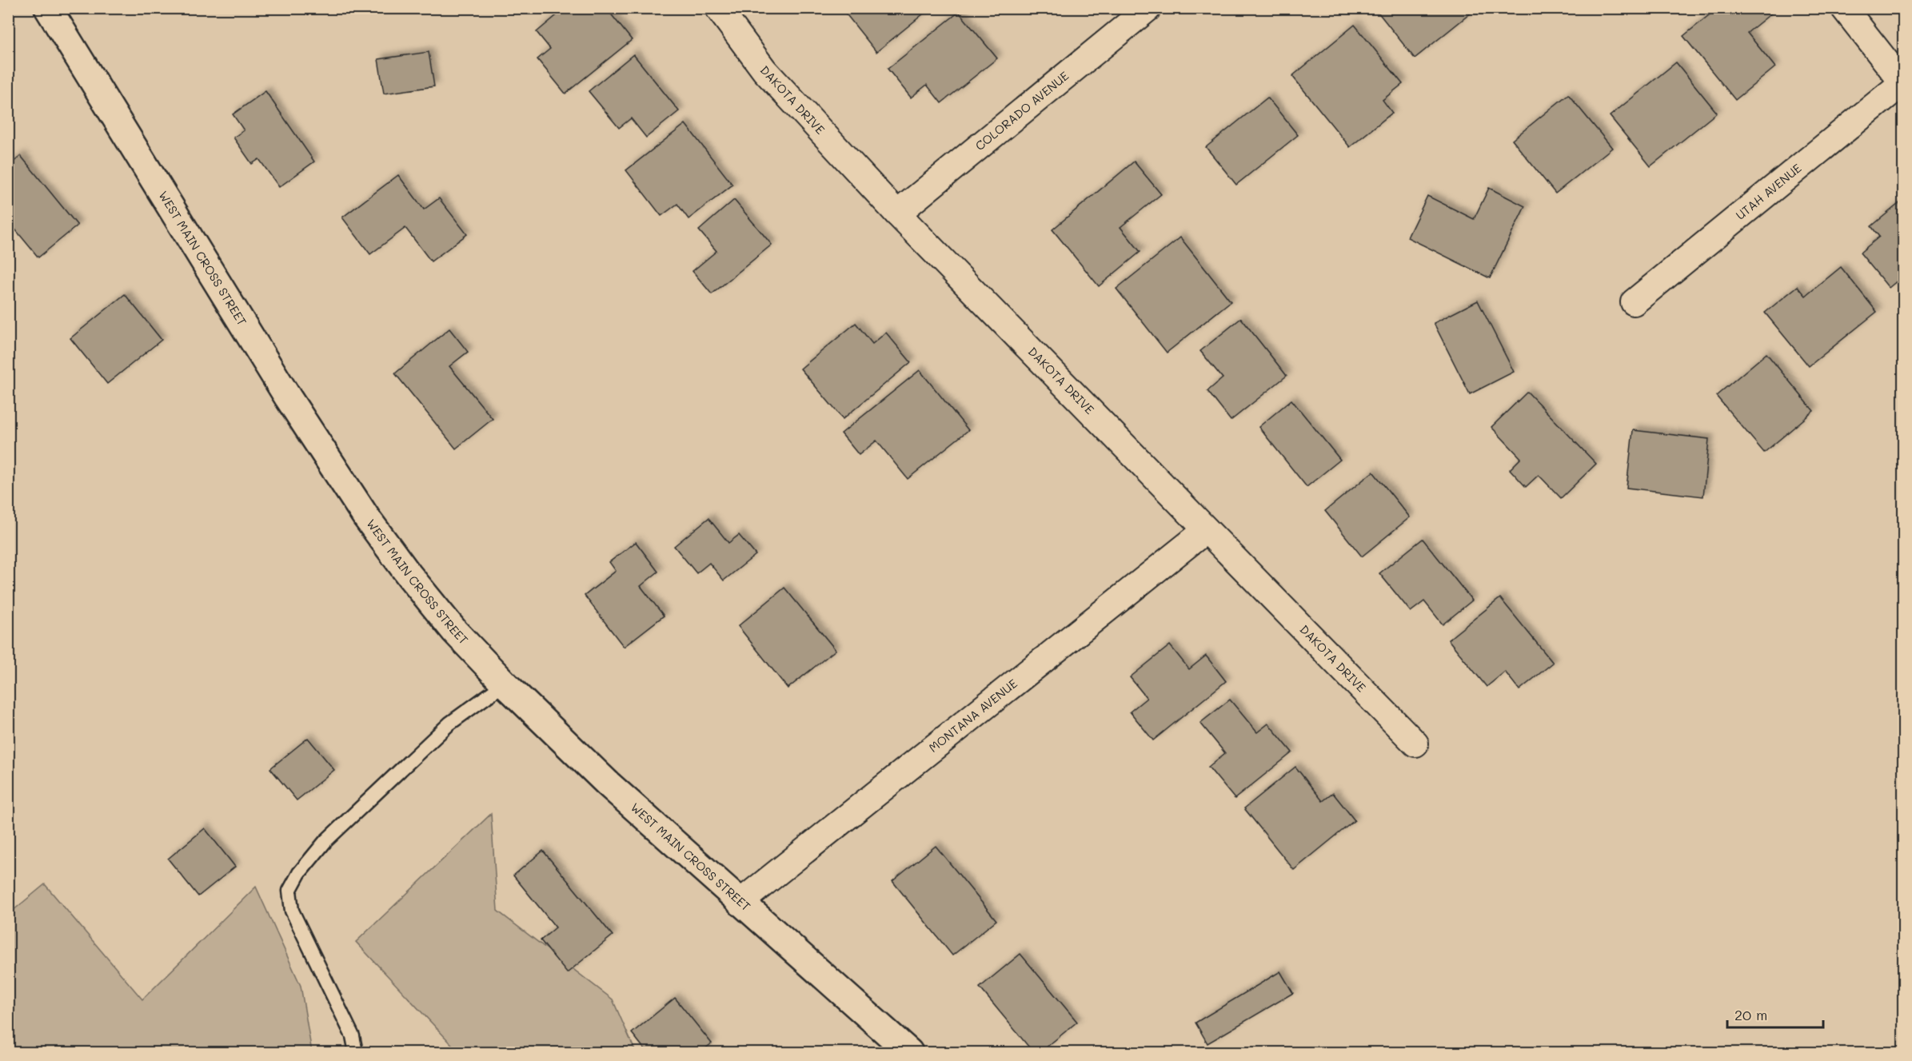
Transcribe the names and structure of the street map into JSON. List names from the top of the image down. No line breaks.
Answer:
{"streets":{"main road":["WEST MAIN CROSS STREET"],"street":["DAKOTA DRIVE","COLORADO AVENUE","UTAH AVENUE","MONTANA AVENUE"]},"crossings":[["DAKOTA DRIVE","COLORADO AVENUE"],["DAKOTA DRIVE","MONTANA AVENUE"],["WEST MAIN CROSS STREET","MONTANA AVENUE"]],"scale_bar":"20 m"}
